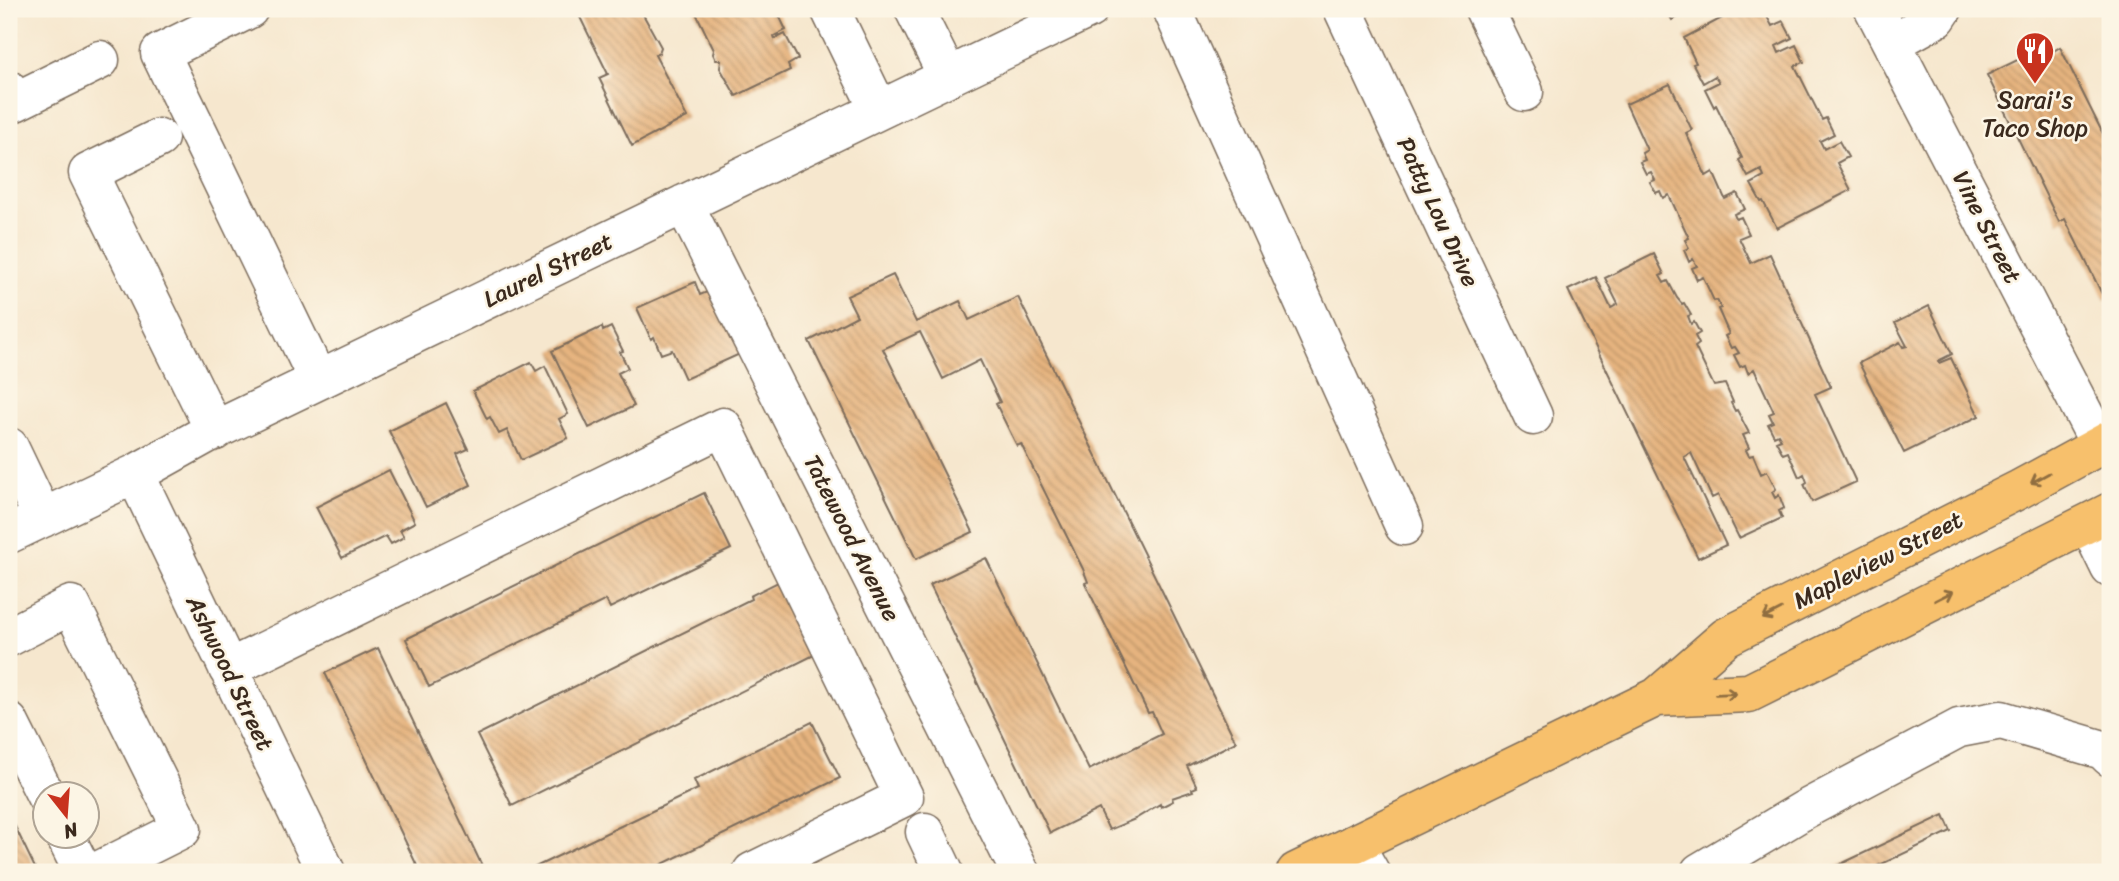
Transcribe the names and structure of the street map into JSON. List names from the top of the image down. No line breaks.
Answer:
{"streets":{"main road":["Mapleview Street"],"street":["Patty Lou Drive","Vine Street","Laurel Street","Tatewood Avenue","Ashwood Street"]},"crossings":[["Vine Street","Mapleview Street"],["Laurel Street","Tatewood Avenue"],["Laurel Street","Ashwood Street"]],"places":{"restaurant":["Sarai's Taco Shop"]},"north":"bottom"}
